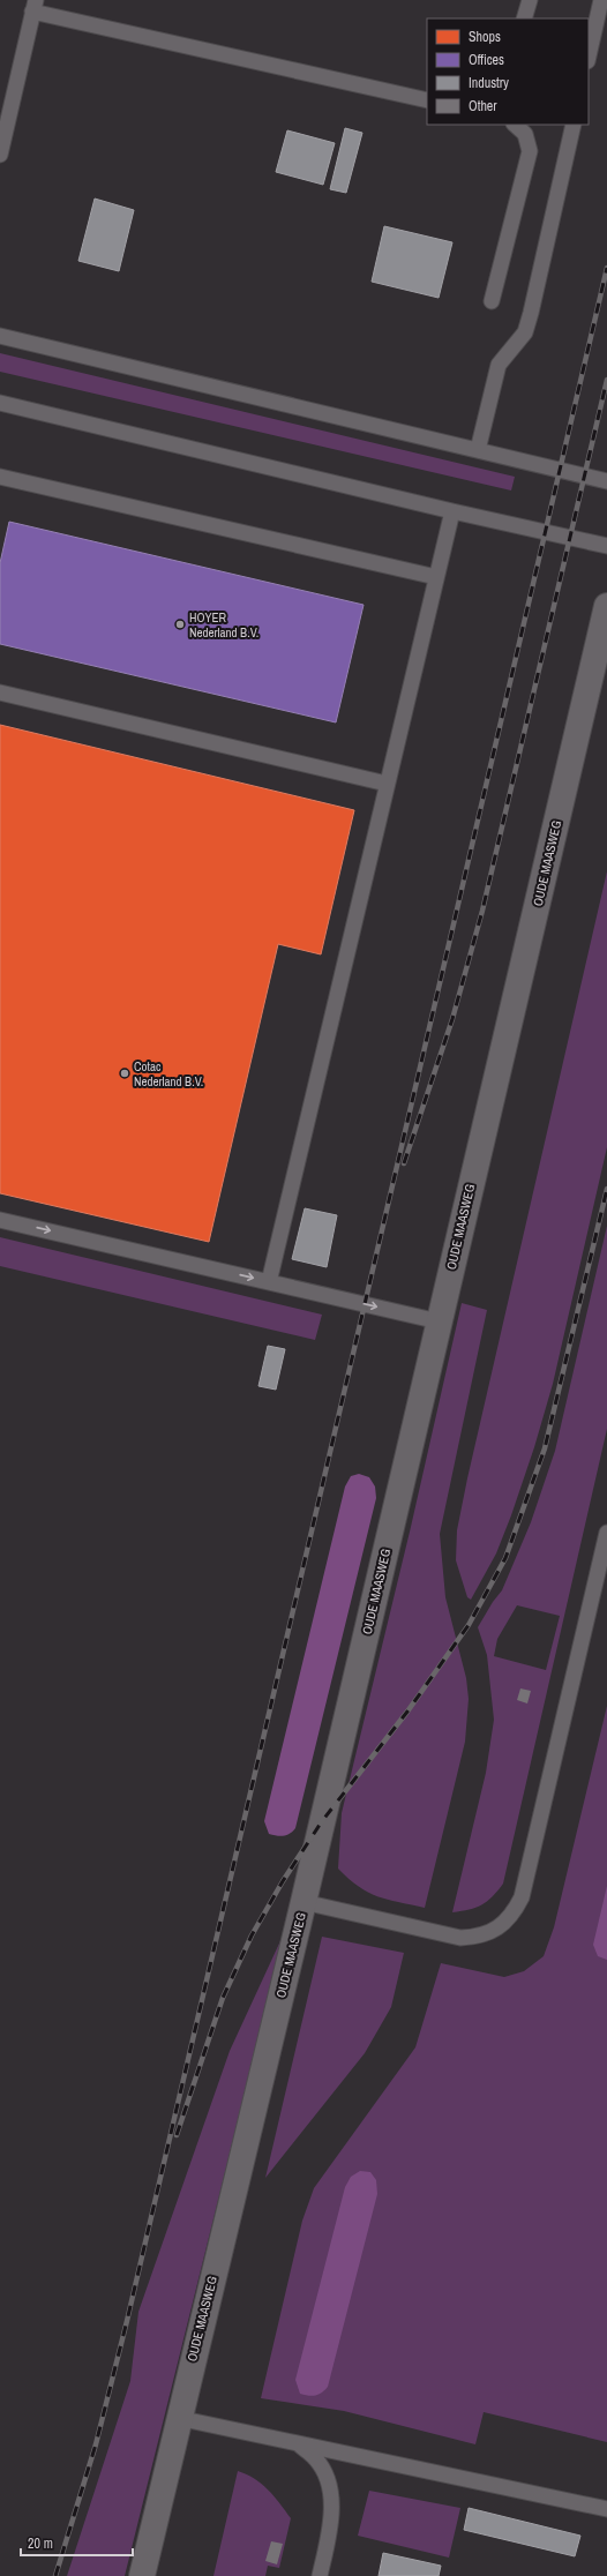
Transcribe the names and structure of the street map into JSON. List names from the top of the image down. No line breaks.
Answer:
{"streets":{"street":["OUDE MAASWEG"]},"places":["HOYER Nederland B.V.","Cotac Nederland B.V."],"legend":["Shops","Offices","Industry","Other"],"scale_bar":"20 m"}
